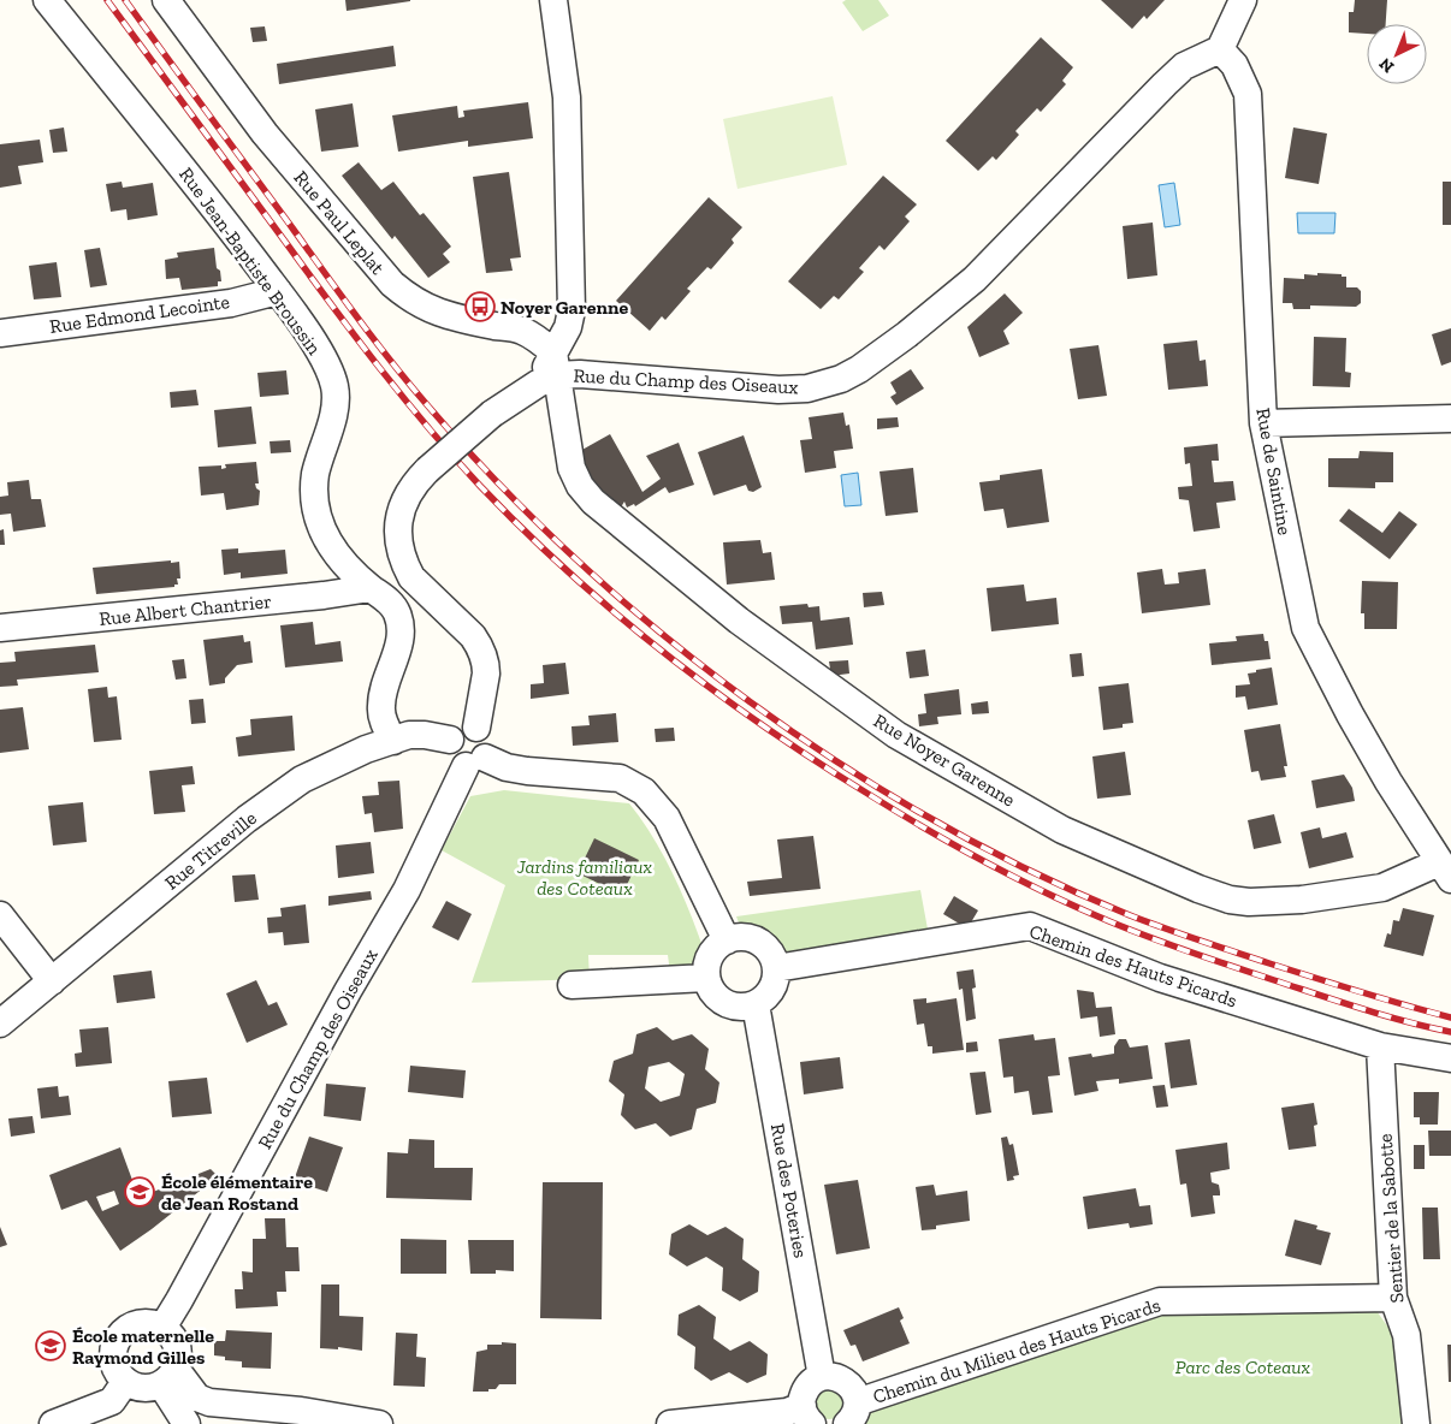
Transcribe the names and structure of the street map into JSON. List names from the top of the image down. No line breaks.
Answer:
{"streets":{"street":["Rue Paul Leplat","Rue Jean-Baptiste Broussin","Rue Edmond Lecointe","Rue du Champ des Oiseaux","Rue de Saintine","Rue Albert Chantrier","Rue Noyer Garenne","Rue Titreville","Chemin des Hauts Picards","Rue des Poteries","Sentier de la Sabotte","Chemin du Milieu des Hauts Picards"]},"crossings":[["Rue Paul Leplat","Rue du Champ des Oiseaux"],["Rue Paul Leplat","Rue Noyer Garenne"],["Rue Jean-Baptiste Broussin","Rue Edmond Lecointe"],["Rue Jean-Baptiste Broussin","Rue Albert Chantrier"],["Rue Jean-Baptiste Broussin","Rue Titreville"],["Rue du Champ des Oiseaux","Rue de Saintine"],["Rue du Champ des Oiseaux","Rue Noyer Garenne"],["Rue du Champ des Oiseaux","Rue Titreville"],["Rue de Saintine","Rue Noyer Garenne"],["Chemin des Hauts Picards","Rue des Poteries"],["Chemin des Hauts Picards","Sentier de la Sabotte"],["Sentier de la Sabotte","Chemin du Milieu des Hauts Picards"]],"parks":["Jardins familiaux des Coteaux","Parc des Coteaux"],"places":{"bus stop":["Noyer Garenne"],"school or university":["École élémentaire de Jean Rostand","École maternelle Raymond Gilles"]},"north":"bottom left"}
